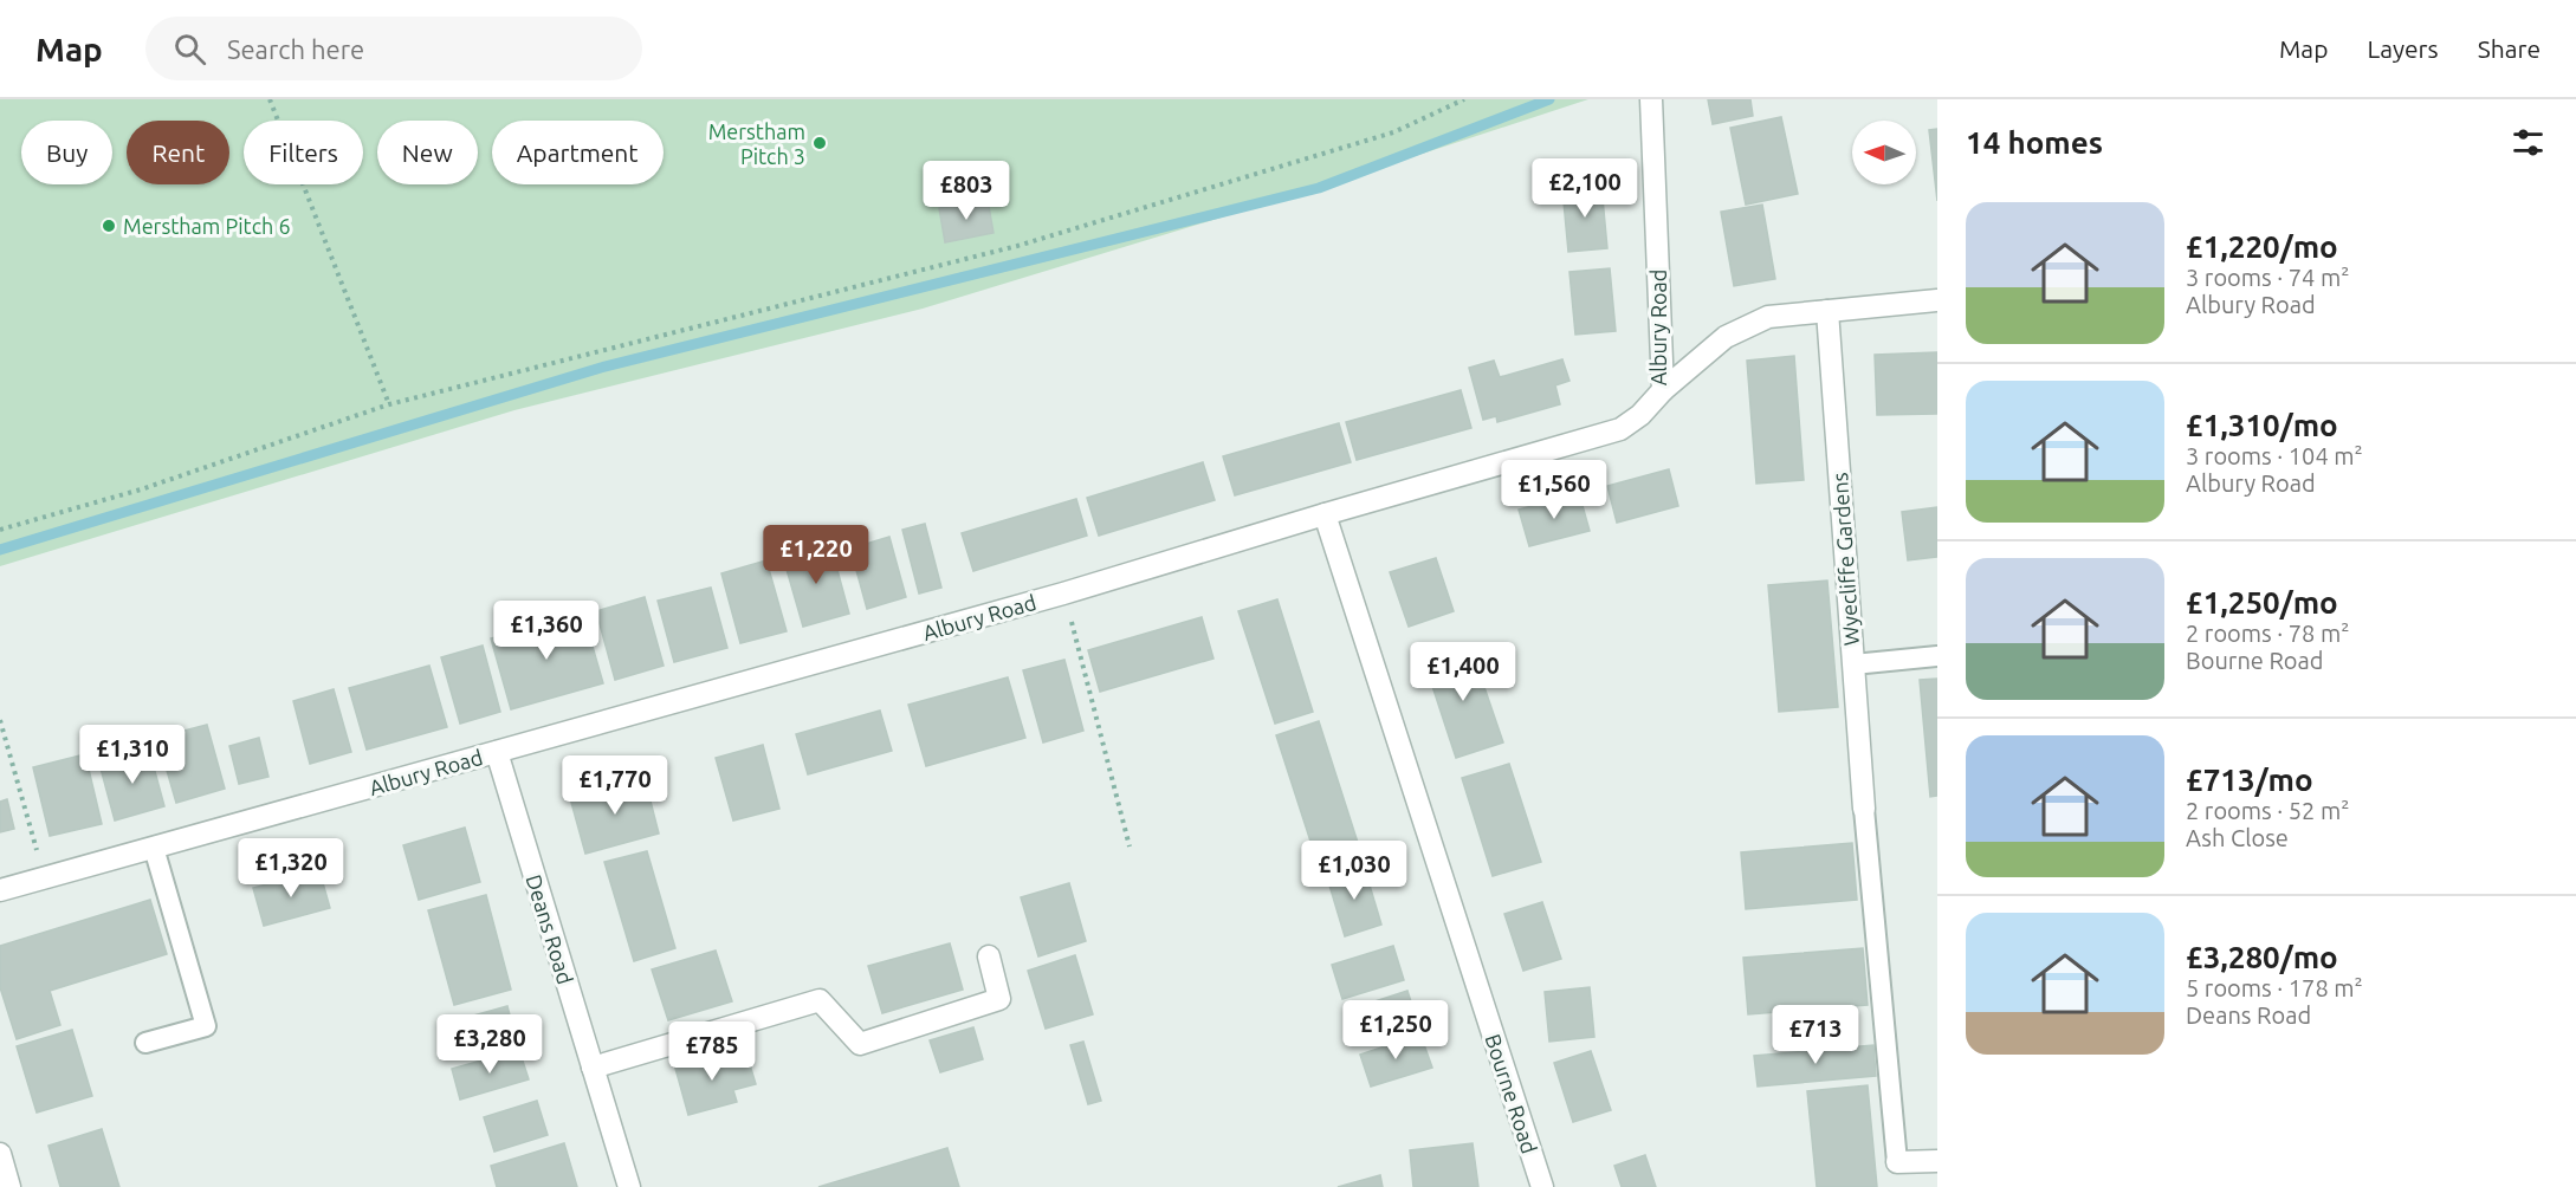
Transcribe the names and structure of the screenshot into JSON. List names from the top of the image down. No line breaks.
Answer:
{"streets":{"street":["Albury Road","Wyecliffe Gardens","Deans Road","Bourne Road"]},"crossings":[["Albury Road","Deans Road"],["Albury Road","Bourne Road"]],"places":["Merstham Pitch 3","Merstham Pitch 6"],"north":"left","page":{"header":"Map","search":"Search here","nav":["Map","Layers","Share"],"heading":"14 homes","chip":["Buy","Rent","Filters","New","Apartment"],"price":["£2,100","£803","£1,560","£1,220","£1,360","£1,400","£1,310","£1,770","£1,320","£1,030","£1,250","£713","£3,280","£785"],"list":[{"name":"£1,220/mo","note":"3 rooms · 74 m² · Albury Road"},{"name":"£1,310/mo","note":"3 rooms · 104 m² · Albury Road"},{"name":"£1,250/mo","note":"2 rooms · 78 m² · Bourne Road"},{"name":"£713/mo","note":"2 rooms · 52 m² · Ash Close"},{"name":"£3,280/mo","note":"5 rooms · 178 m² · Deans Road"}]}}
